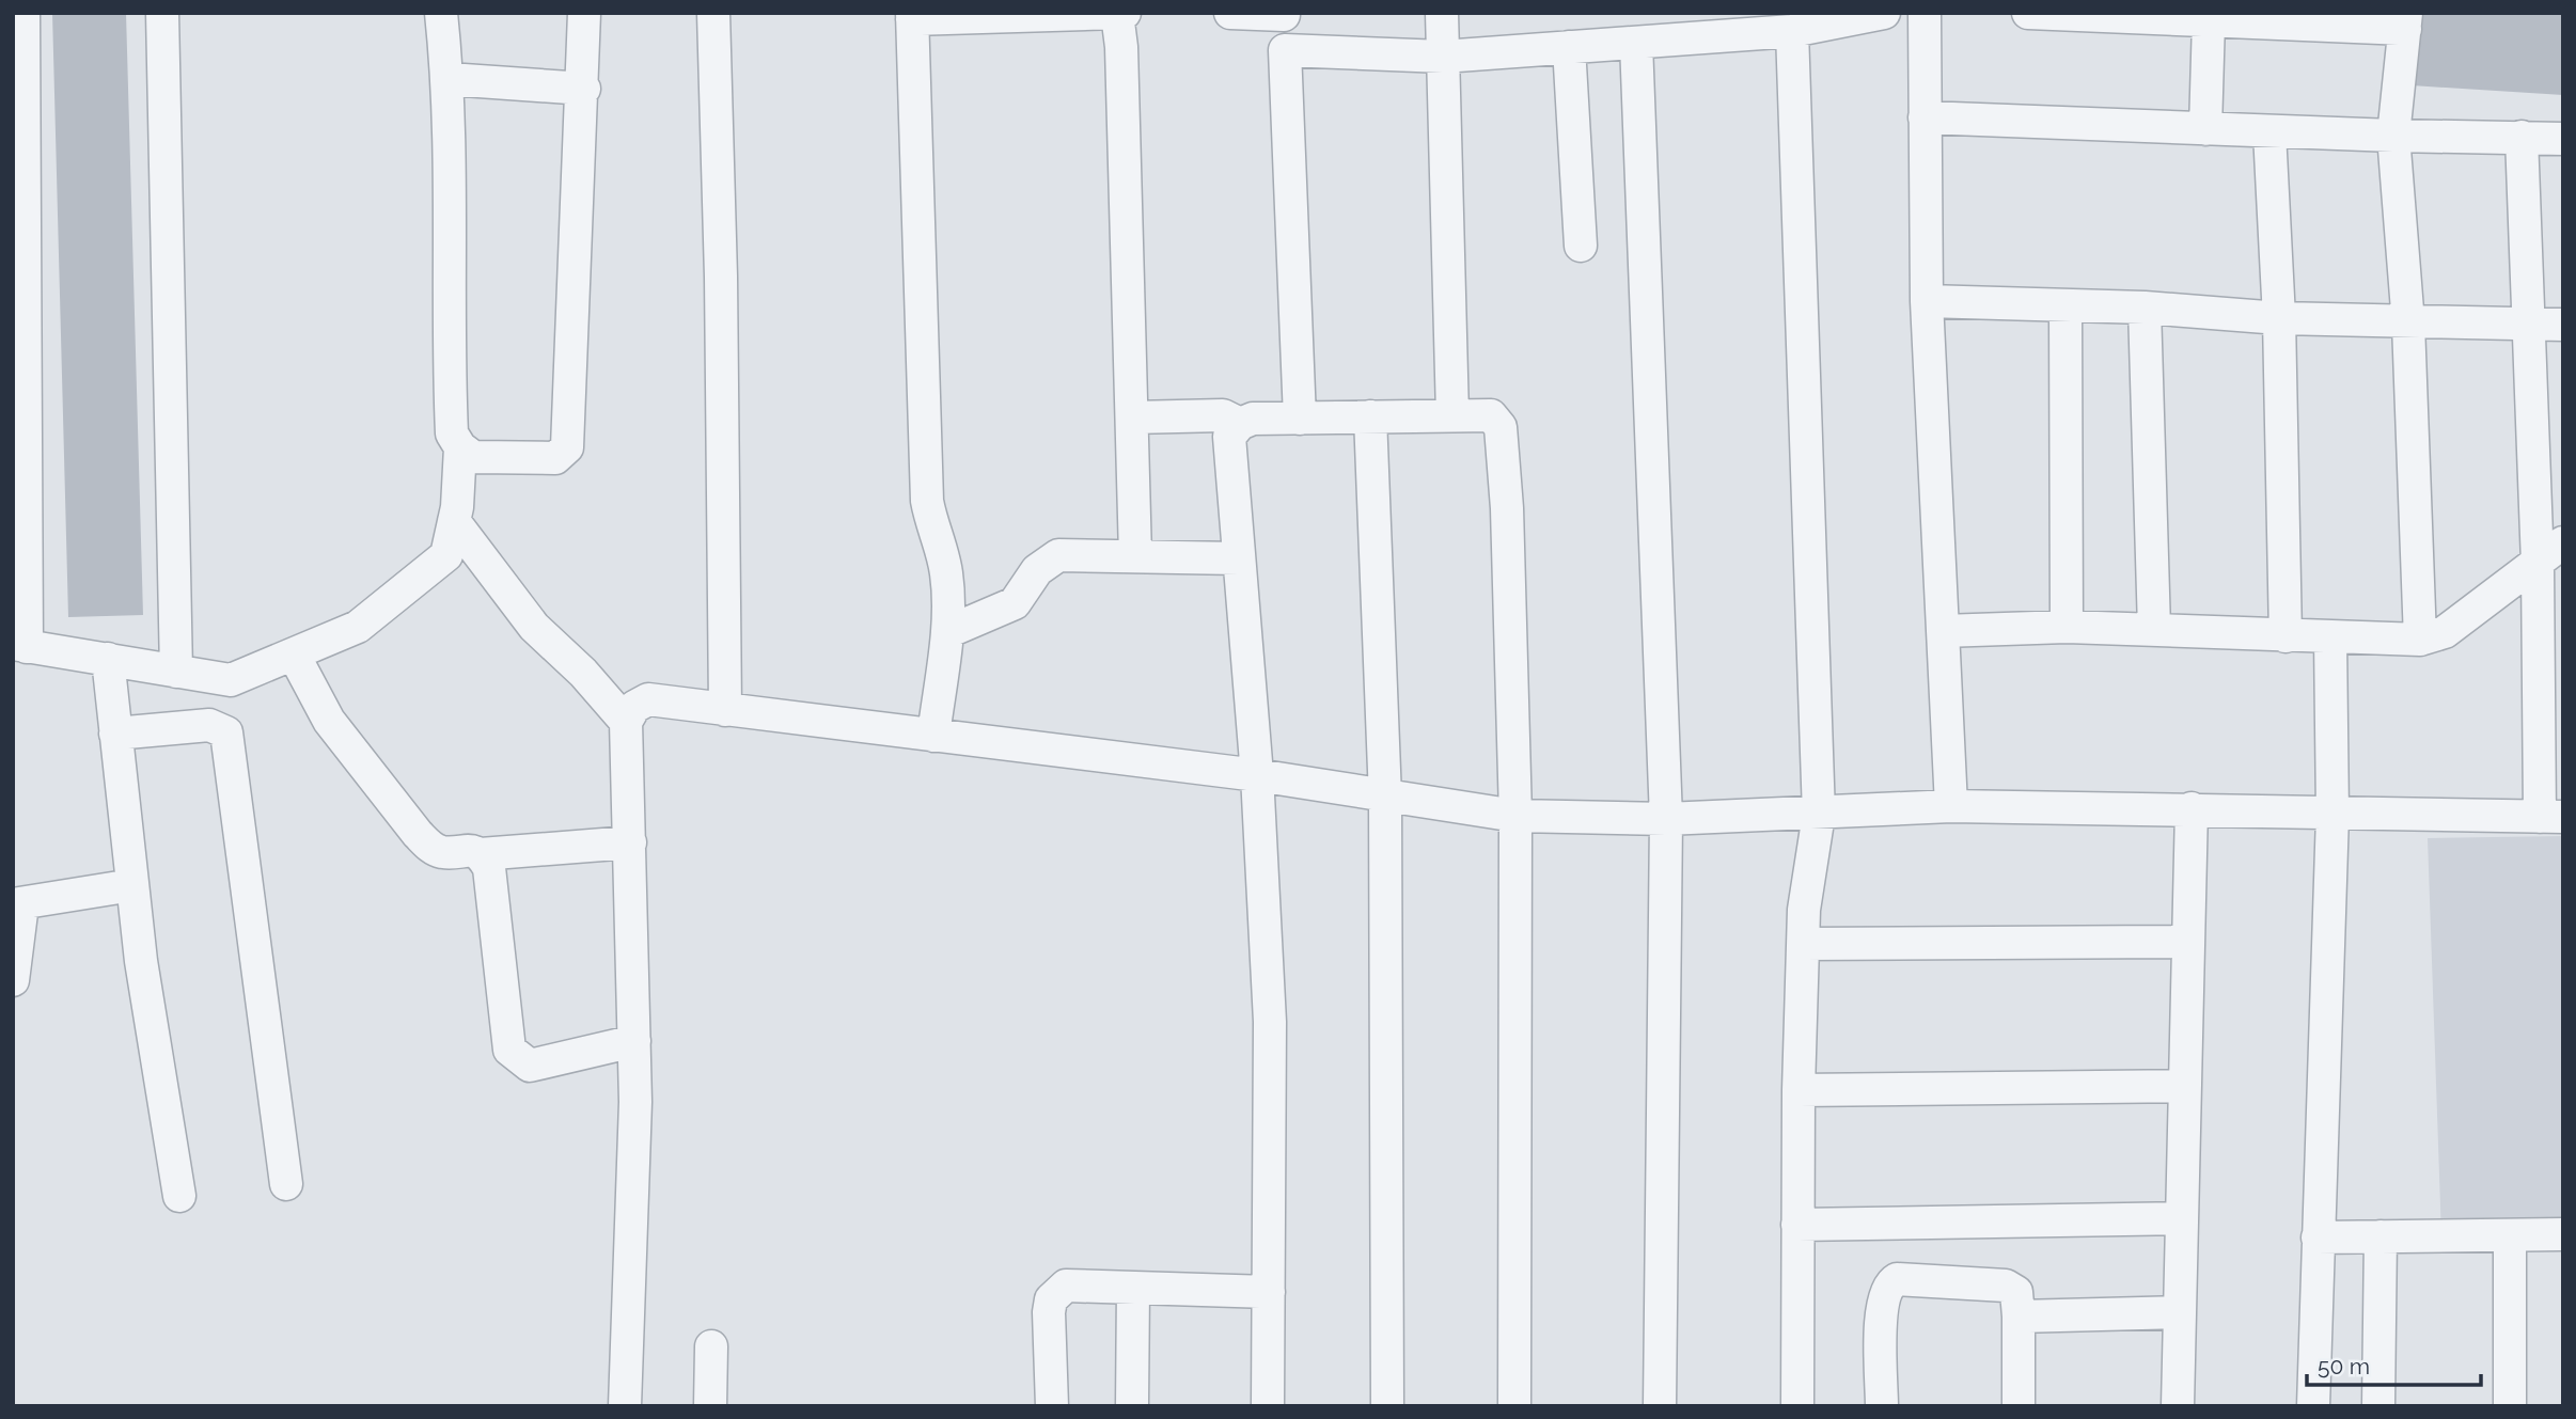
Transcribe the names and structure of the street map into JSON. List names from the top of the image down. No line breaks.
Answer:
{"scale_bar":"50 m"}
